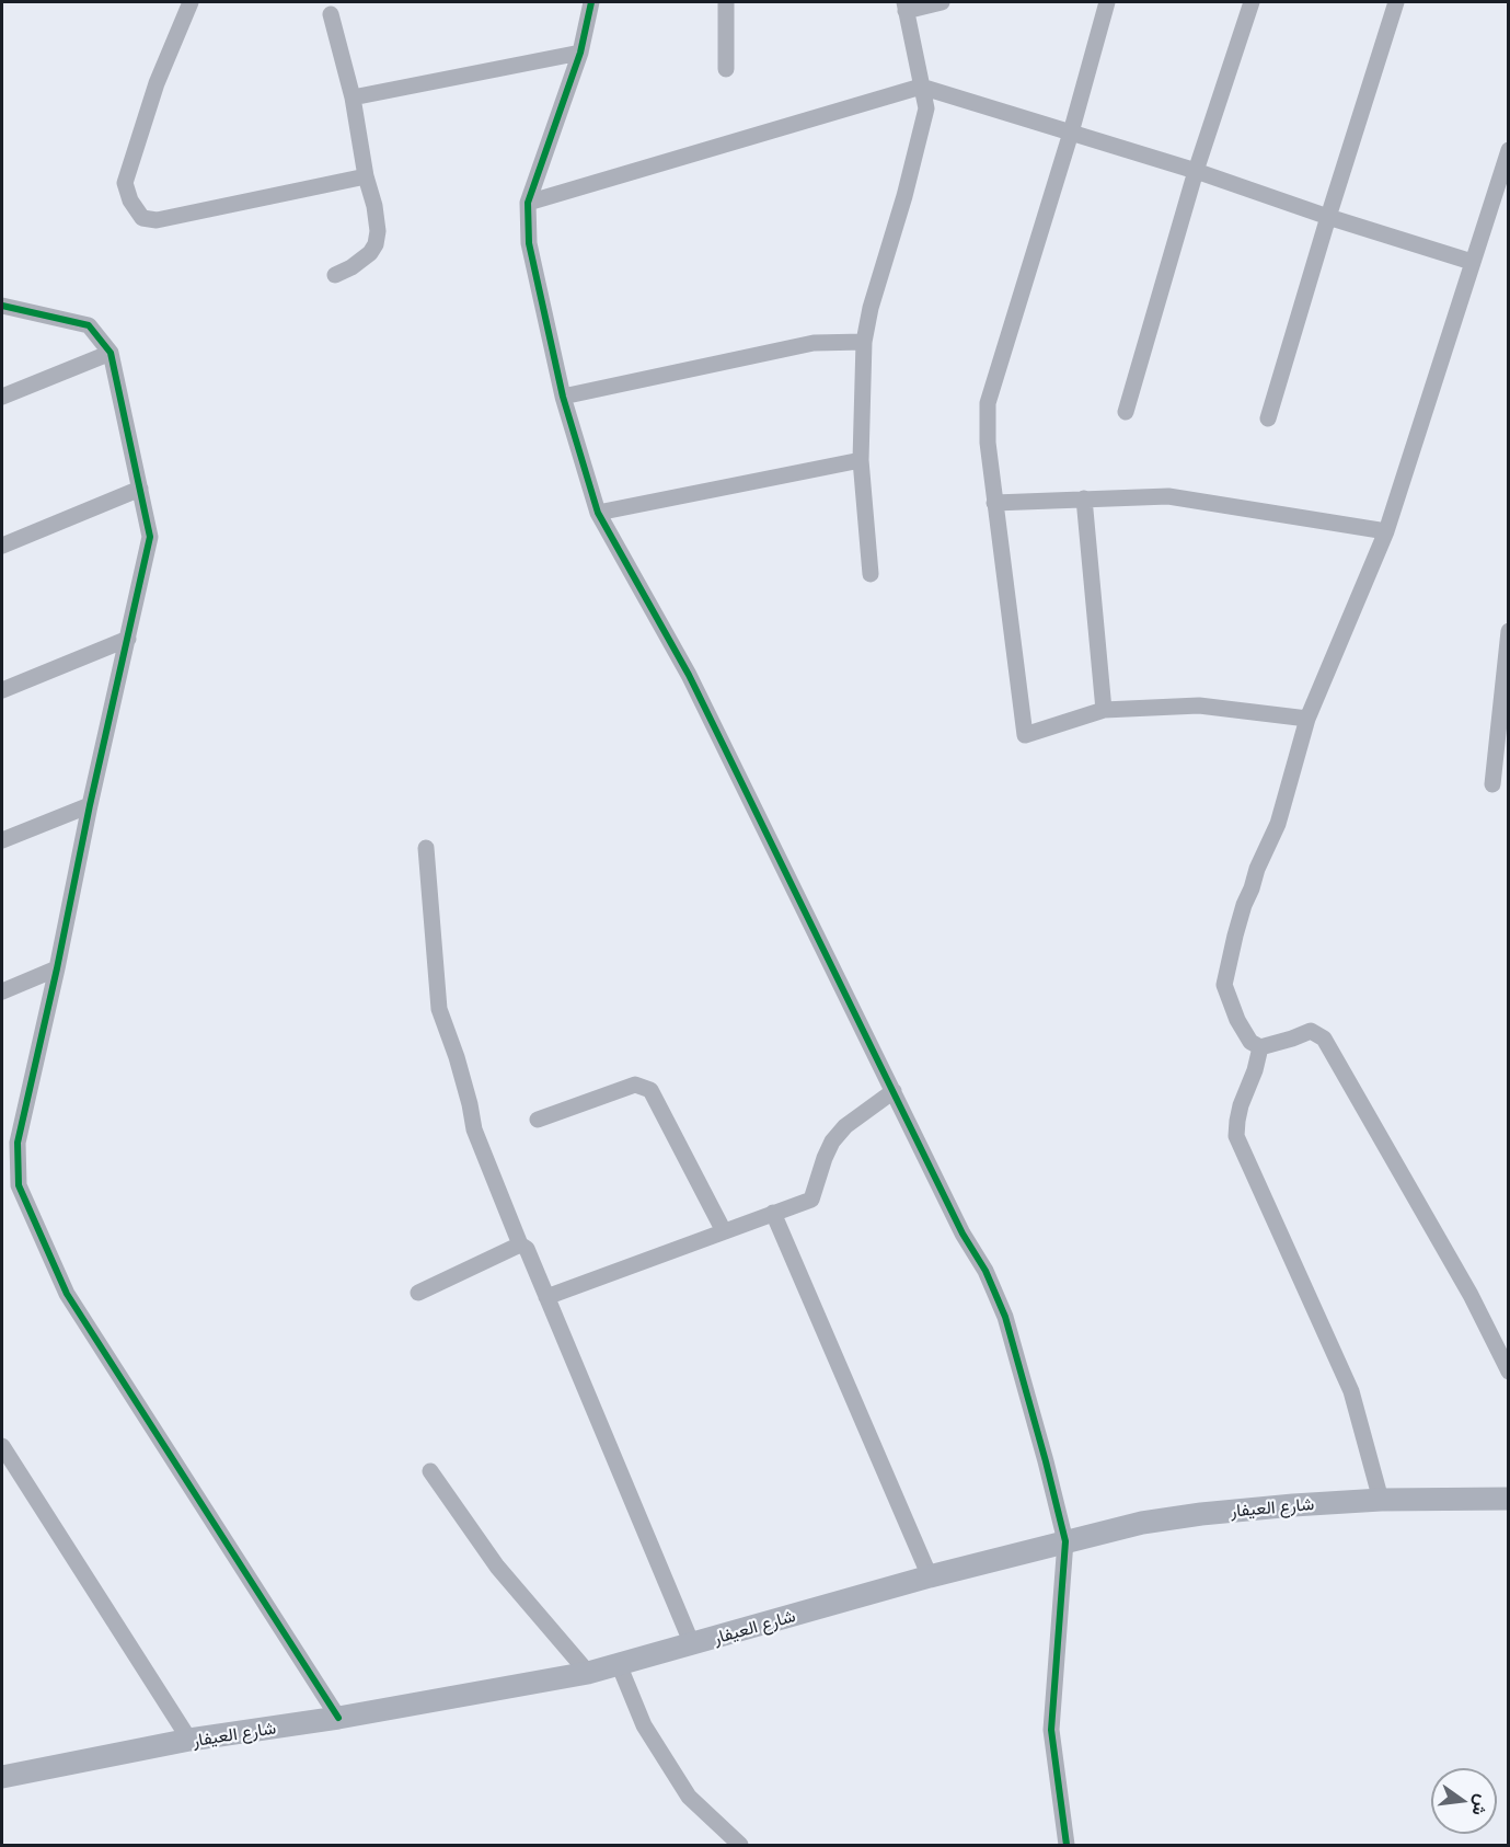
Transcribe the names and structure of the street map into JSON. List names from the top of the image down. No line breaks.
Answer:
{"streets":{"main road":["شارع العيفار"]},"north":"right"}
